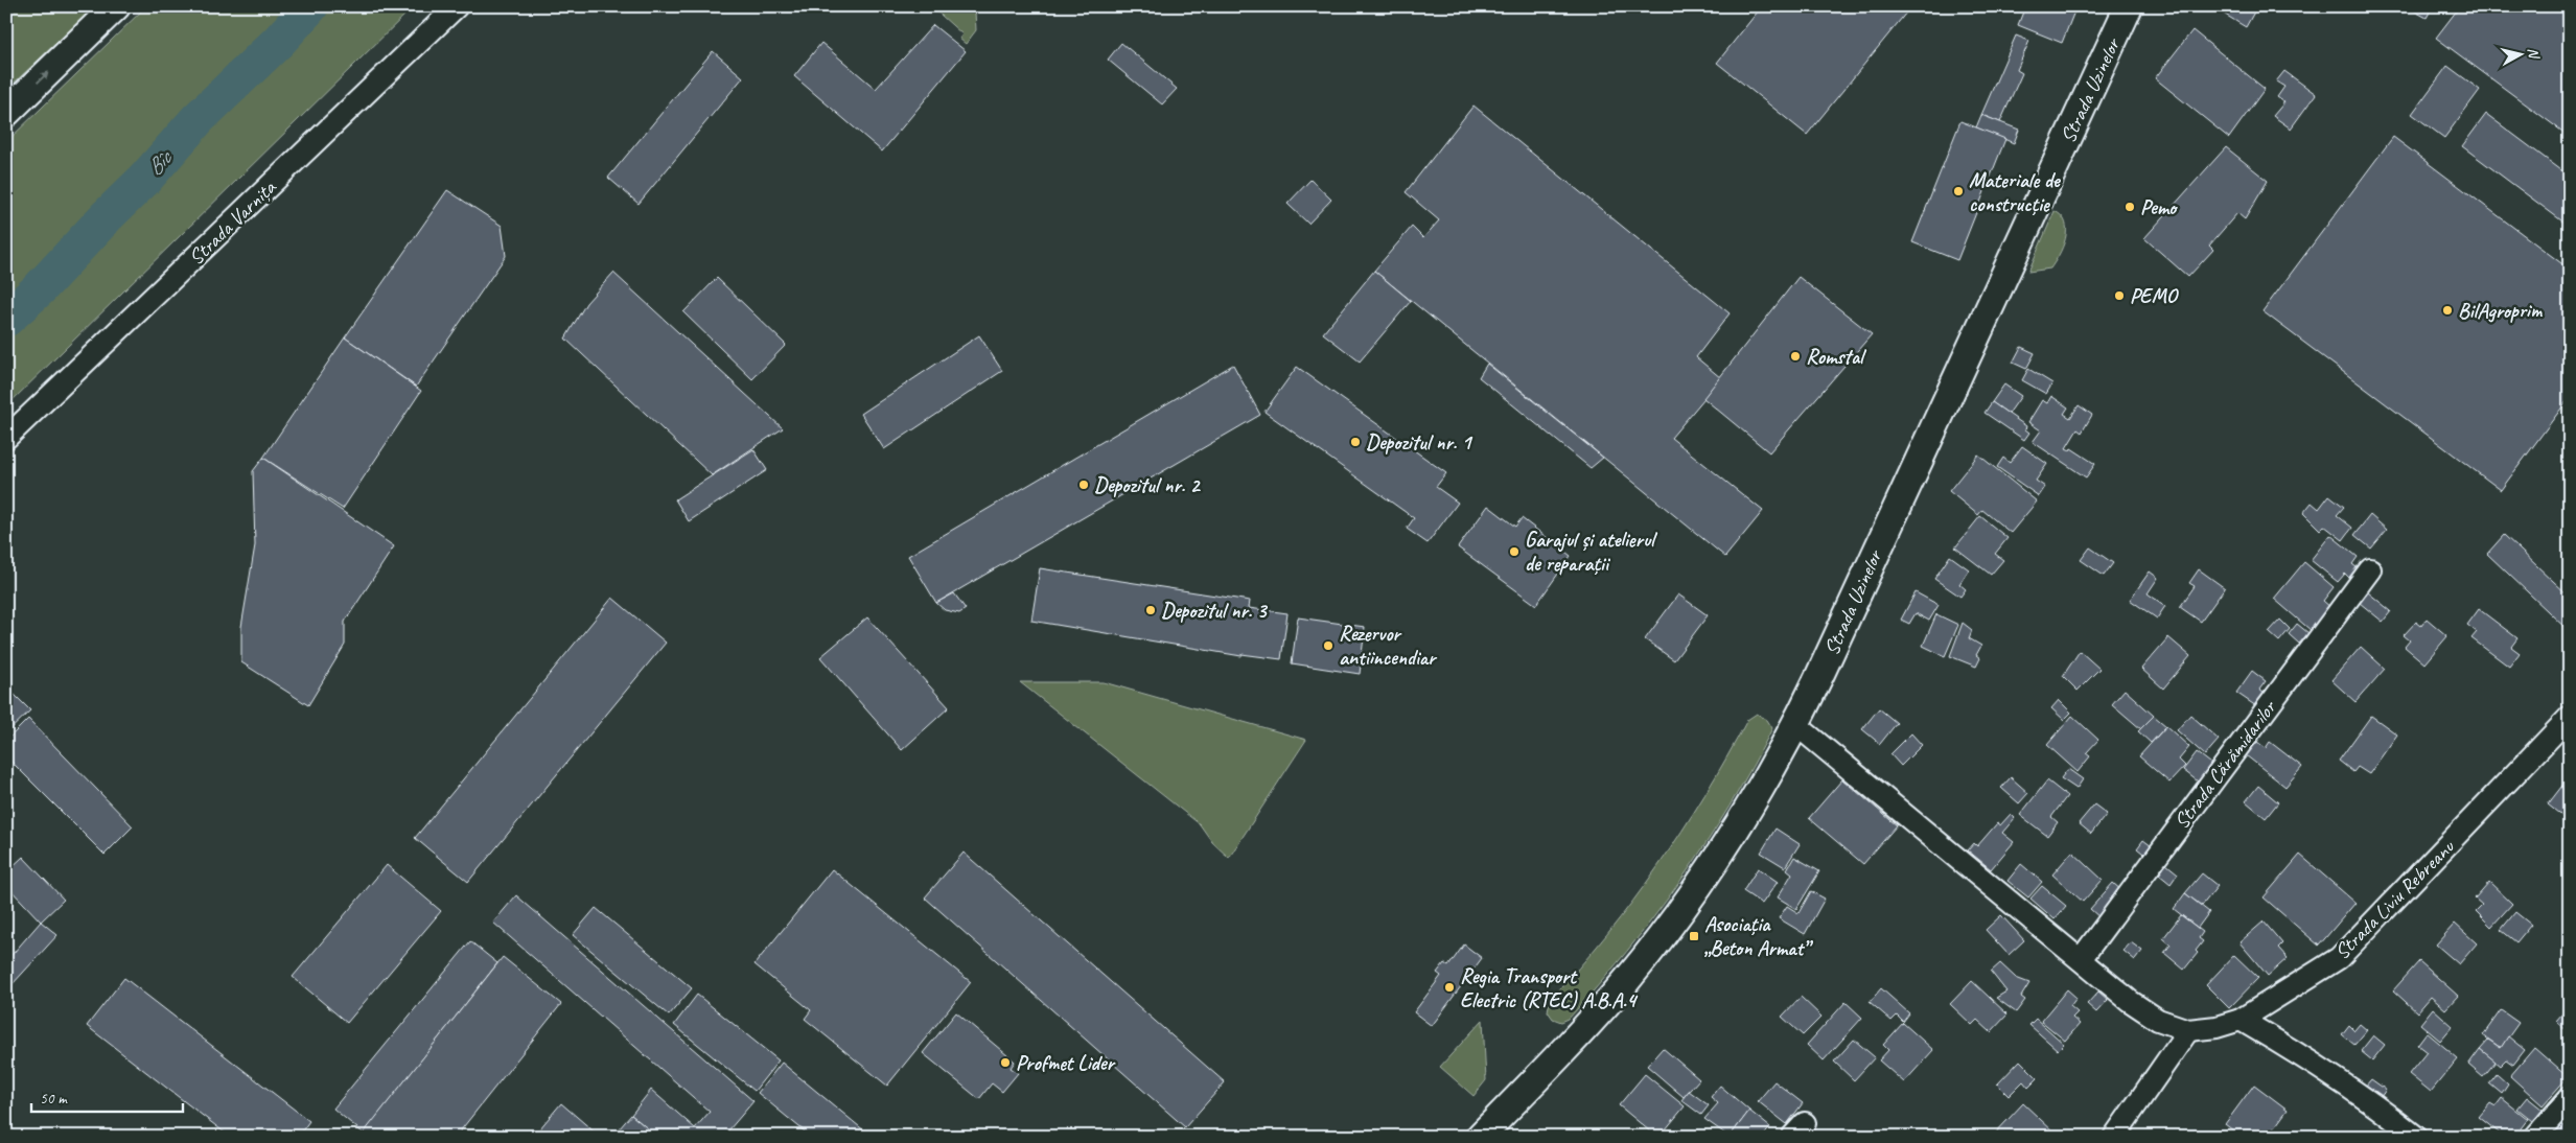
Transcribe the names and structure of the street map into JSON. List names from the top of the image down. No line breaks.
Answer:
{"streets":{"main road":["Strada Uzinelor"],"street":["Strada Varnița","Strada Cărămidarilor","Strada Liviu Rebreanu"]},"water":["Bîc"],"places":{"other":["Materiale de construcție","Pemo","PEMO","BilAgroprim","Romstal","Depozitul nr. 1","Depozitul nr. 2","Garajul și atelierul de reparații","Depozitul nr. 3","Rezervor antiincendiar","Regia Transport Electric (RTEC) A.B.A.4","Profmet Lider"],"transit":["Asociația „Beton Armat”"]},"scale_bar":"50 m","north":"right"}
